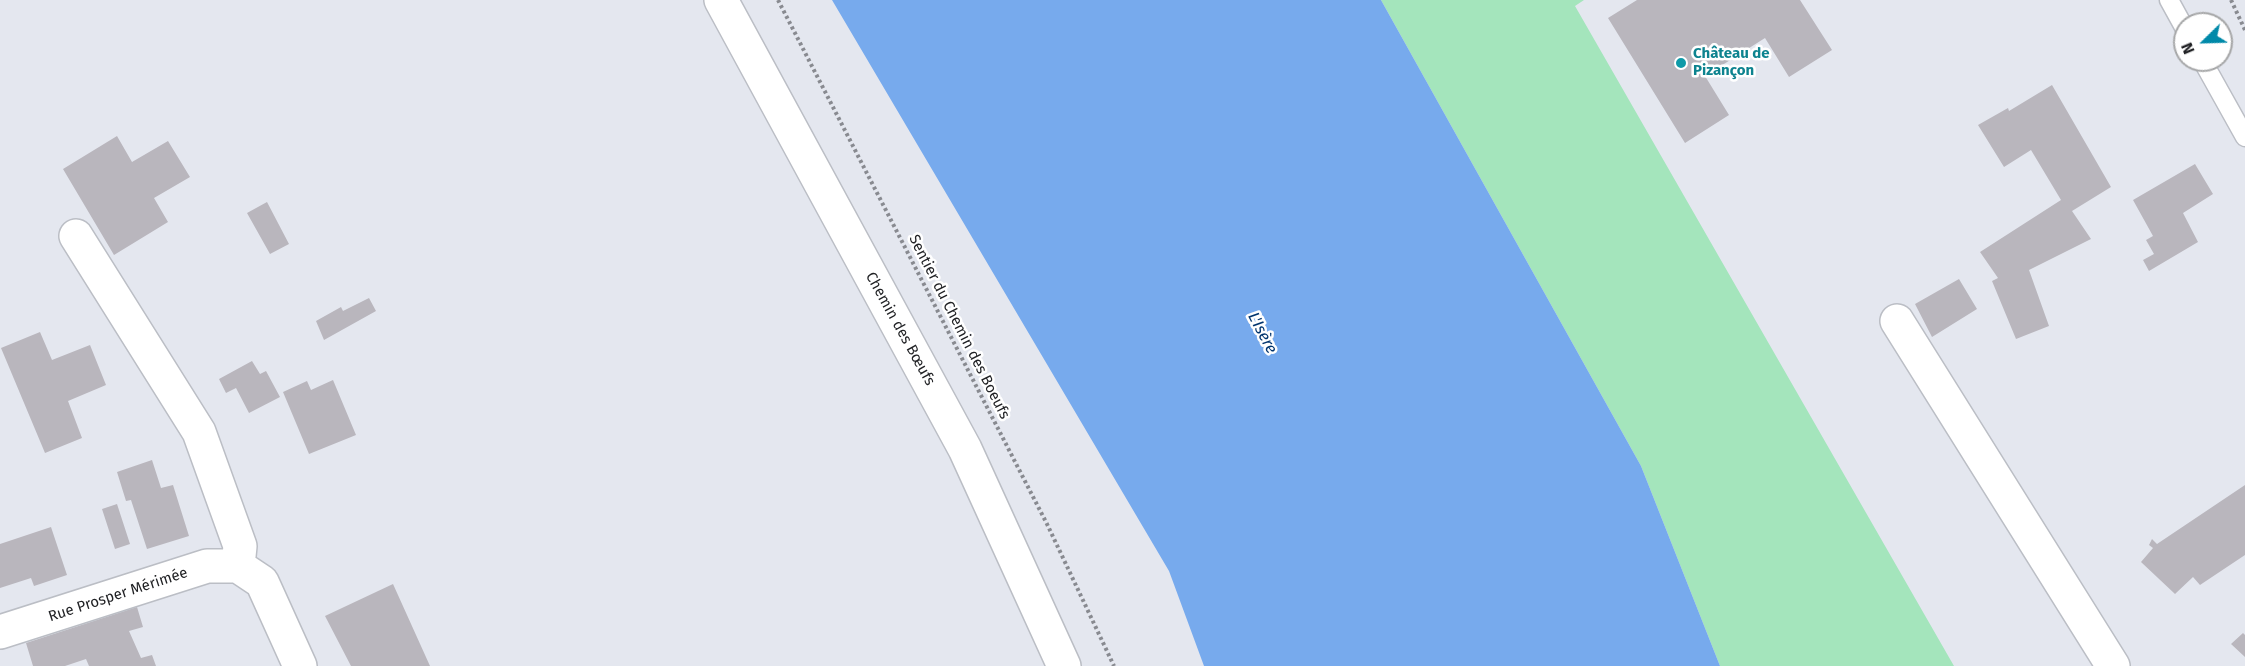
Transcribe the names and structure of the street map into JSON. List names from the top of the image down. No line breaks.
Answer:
{"streets":{"street":["Chemin des Bœufs","Rue Prosper Mérimée"],"path":["Sentier du Chemin des Boeufs"]},"water":["L'Isère"],"places":["Château de Pizançon"],"north":"bottom left"}
